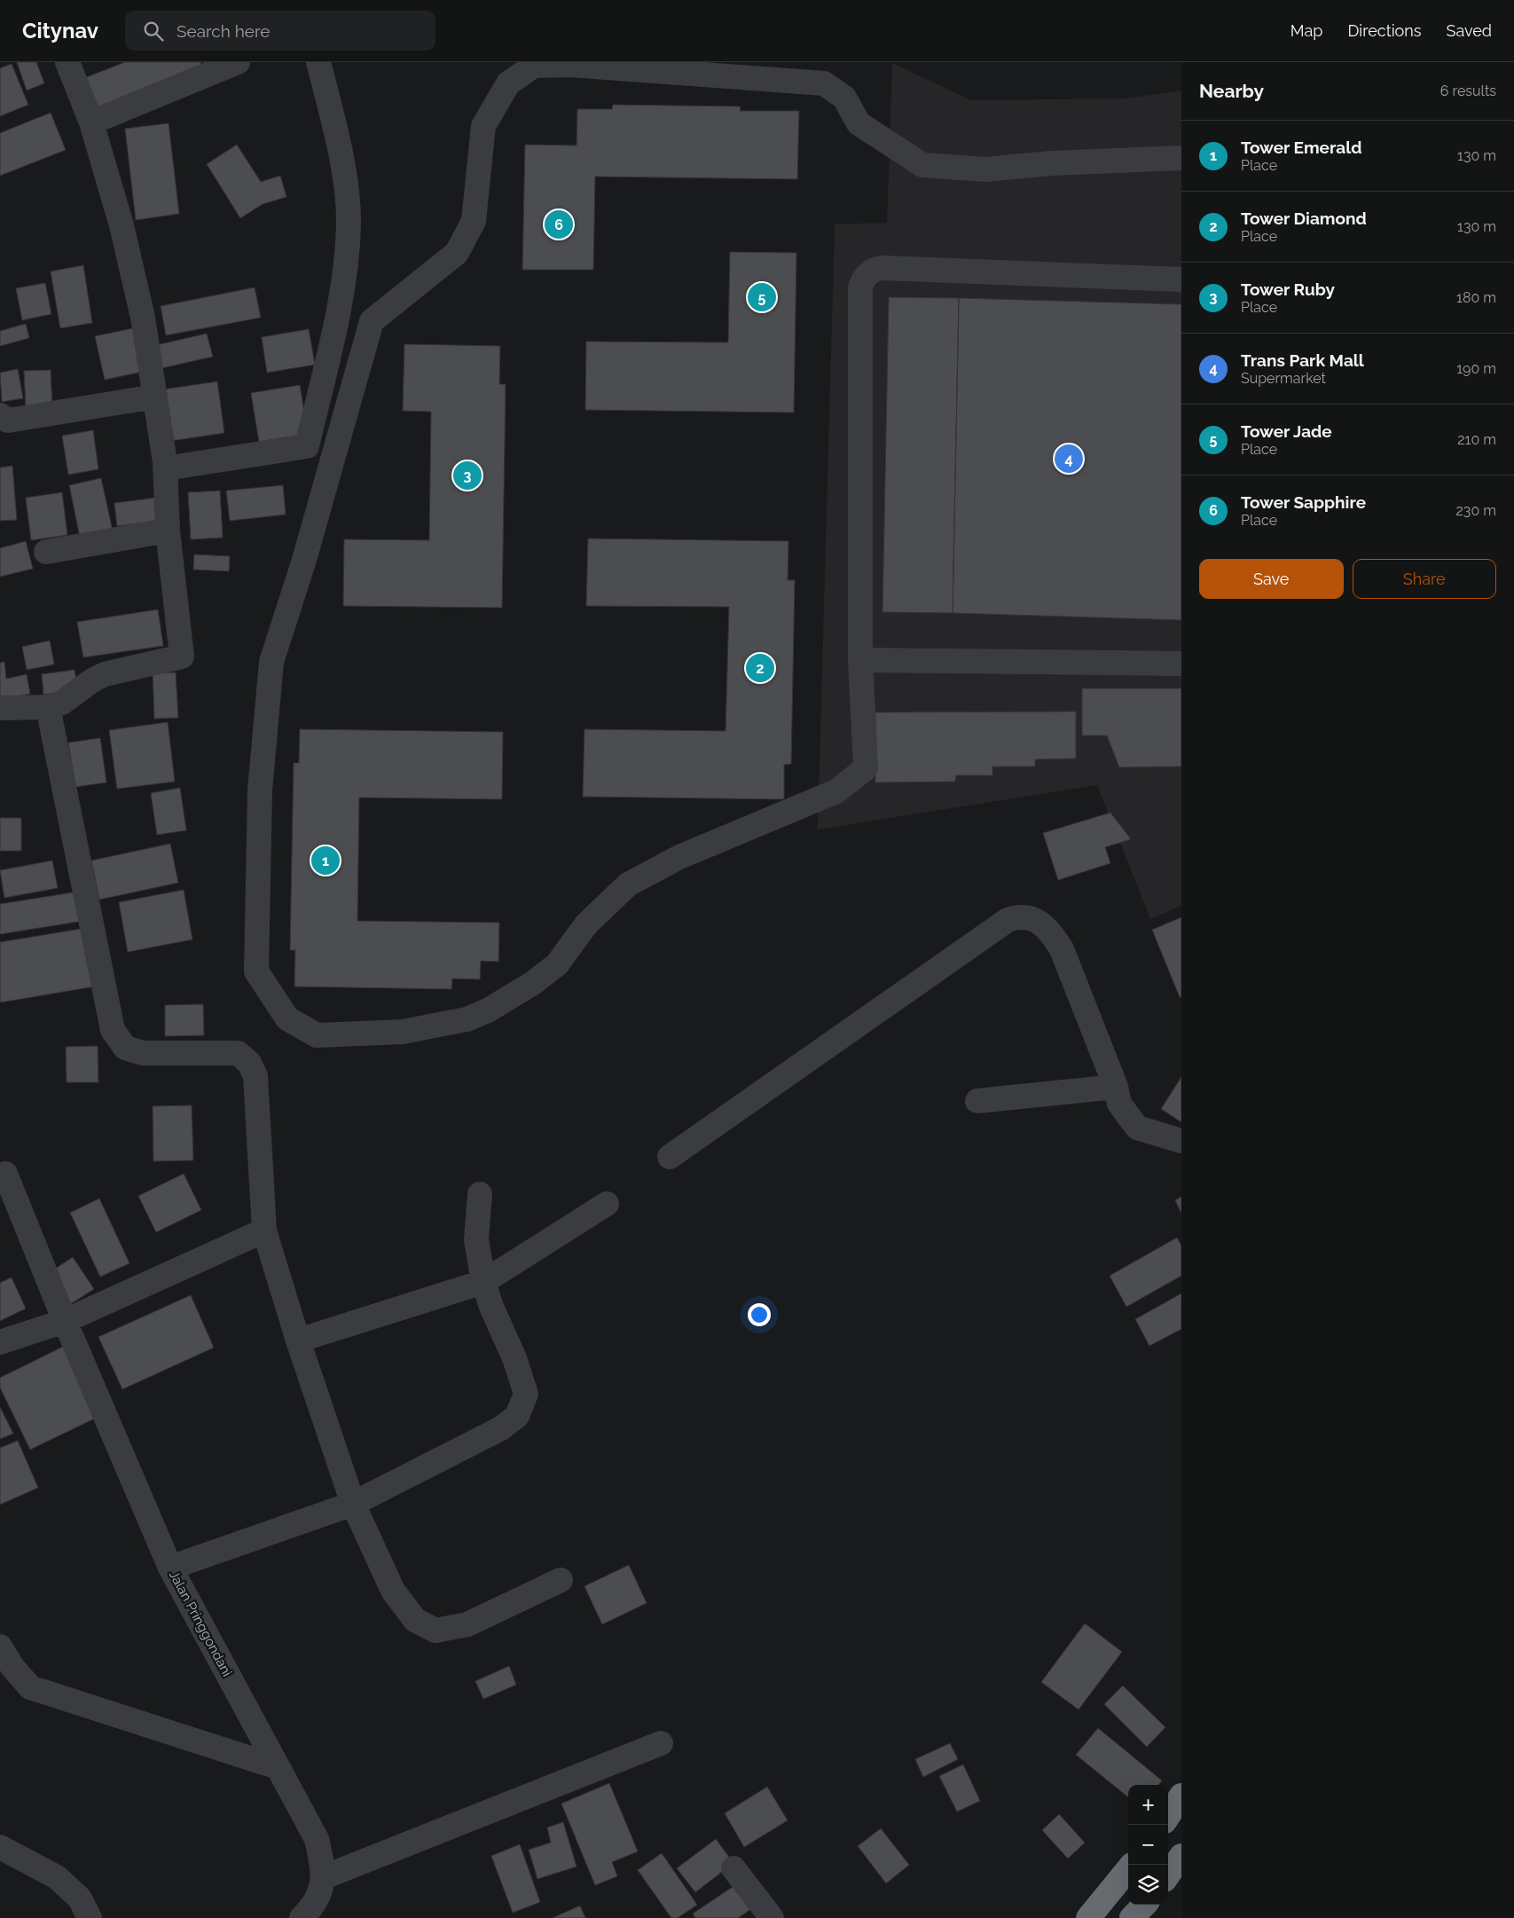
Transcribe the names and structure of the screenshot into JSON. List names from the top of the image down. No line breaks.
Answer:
{"streets":{"street":["Jalan Pringgondani"]},"page":{"header":"Citynav","search":"Search here","nav":["Map","Directions","Saved"],"heading":["Nearby","6 results"],"list":[{"mark":"1","name":"Tower Emerald","note":"Place","value":"130 m"},{"mark":"2","name":"Tower Diamond","note":"Place","value":"130 m"},{"mark":"3","name":"Tower Ruby","note":"Place","value":"180 m"},{"mark":"4","name":"Trans Park Mall","note":"Supermarket","value":"190 m"},{"mark":"5","name":"Tower Jade","note":"Place","value":"210 m"},{"mark":"6","name":"Tower Sapphire","note":"Place","value":"230 m"}],"pins":["6","5","4","3","2","1"],"buttons":["Save","Share"],"map_buttons":["+","−"]}}
